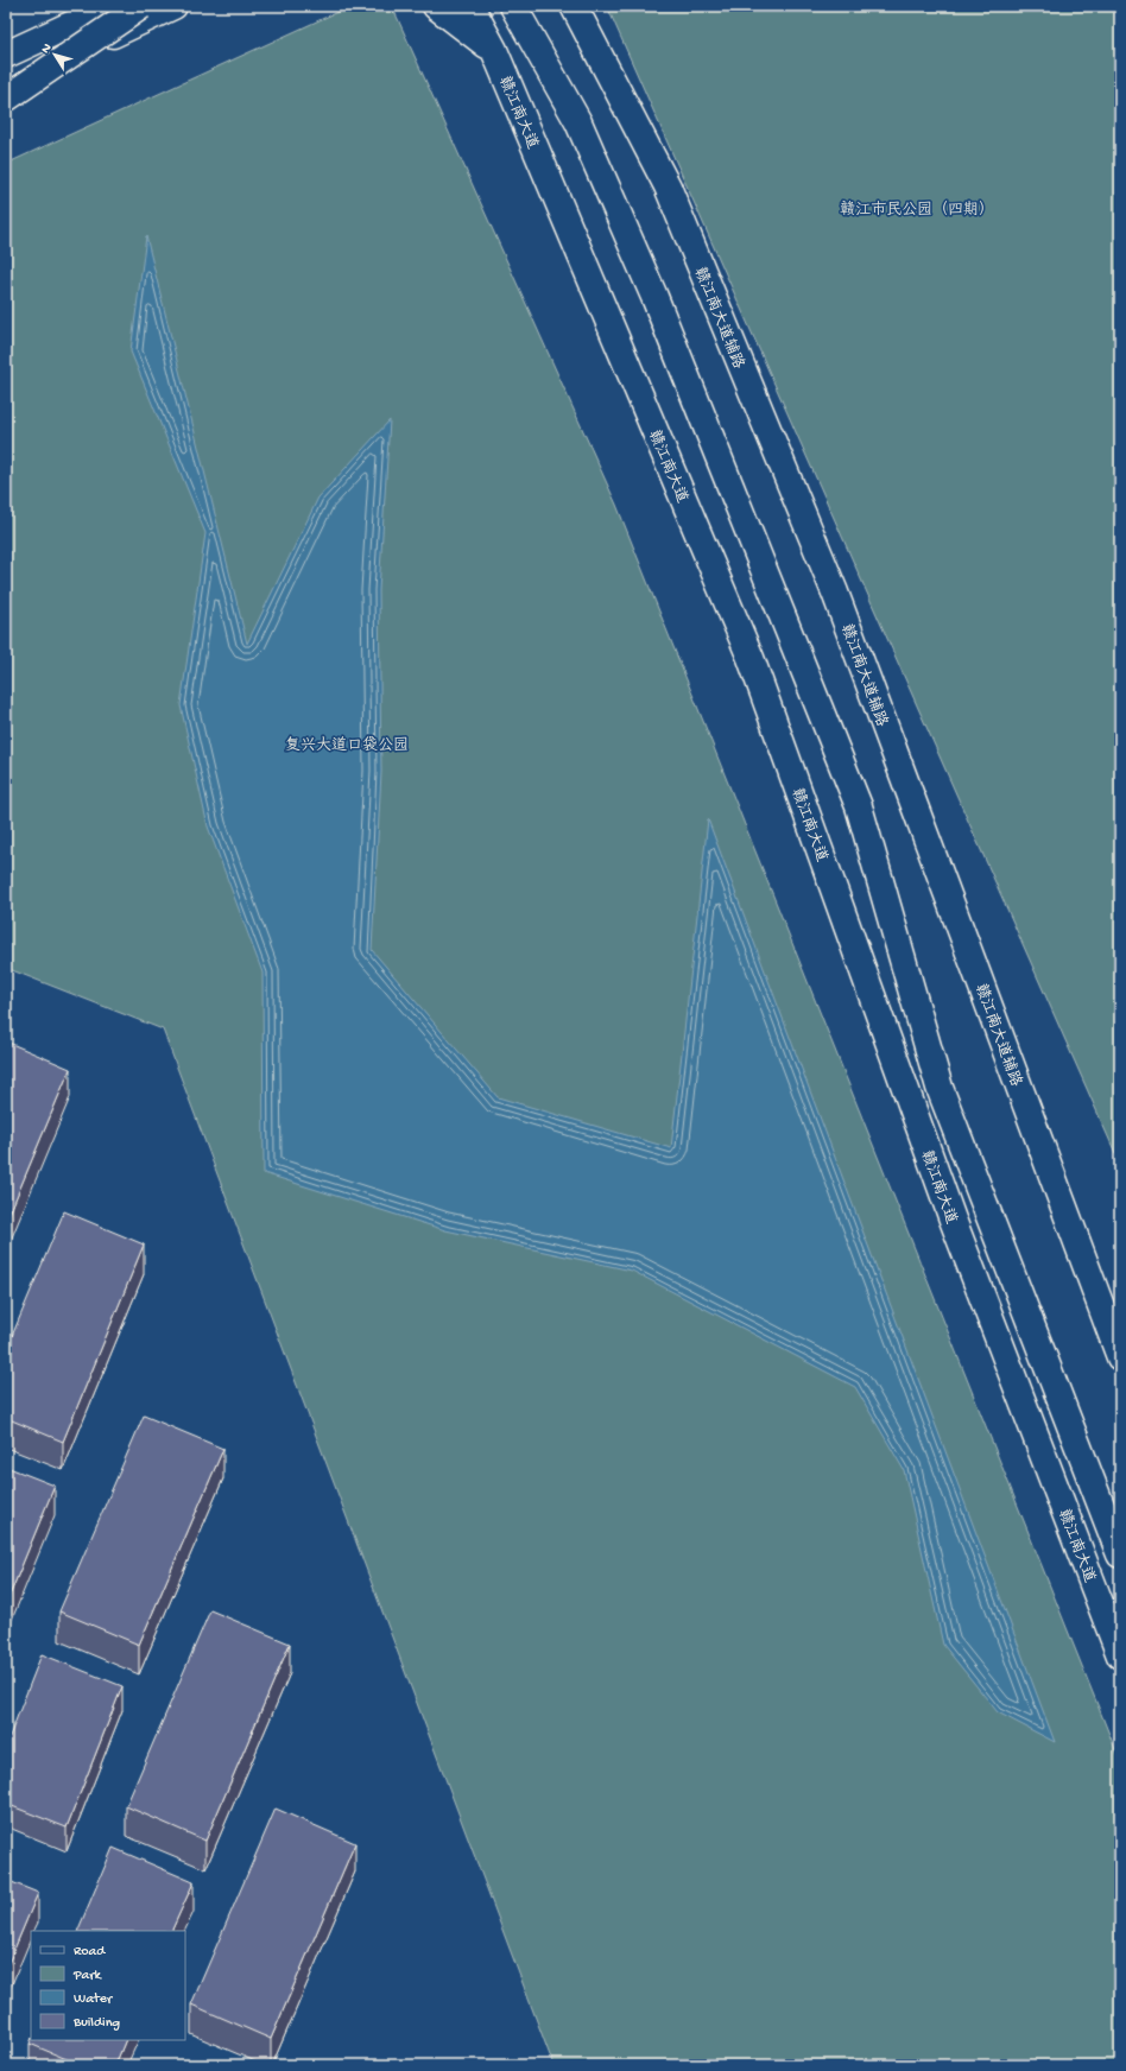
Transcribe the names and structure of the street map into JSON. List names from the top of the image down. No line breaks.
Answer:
{"streets":{"main road":["赣江南大道","赣江南大道辅路"]},"parks":["赣江市民公园（四期）","复兴大道口袋公园"],"legend":["Road","Park","Water","Building"],"north":"top left"}
